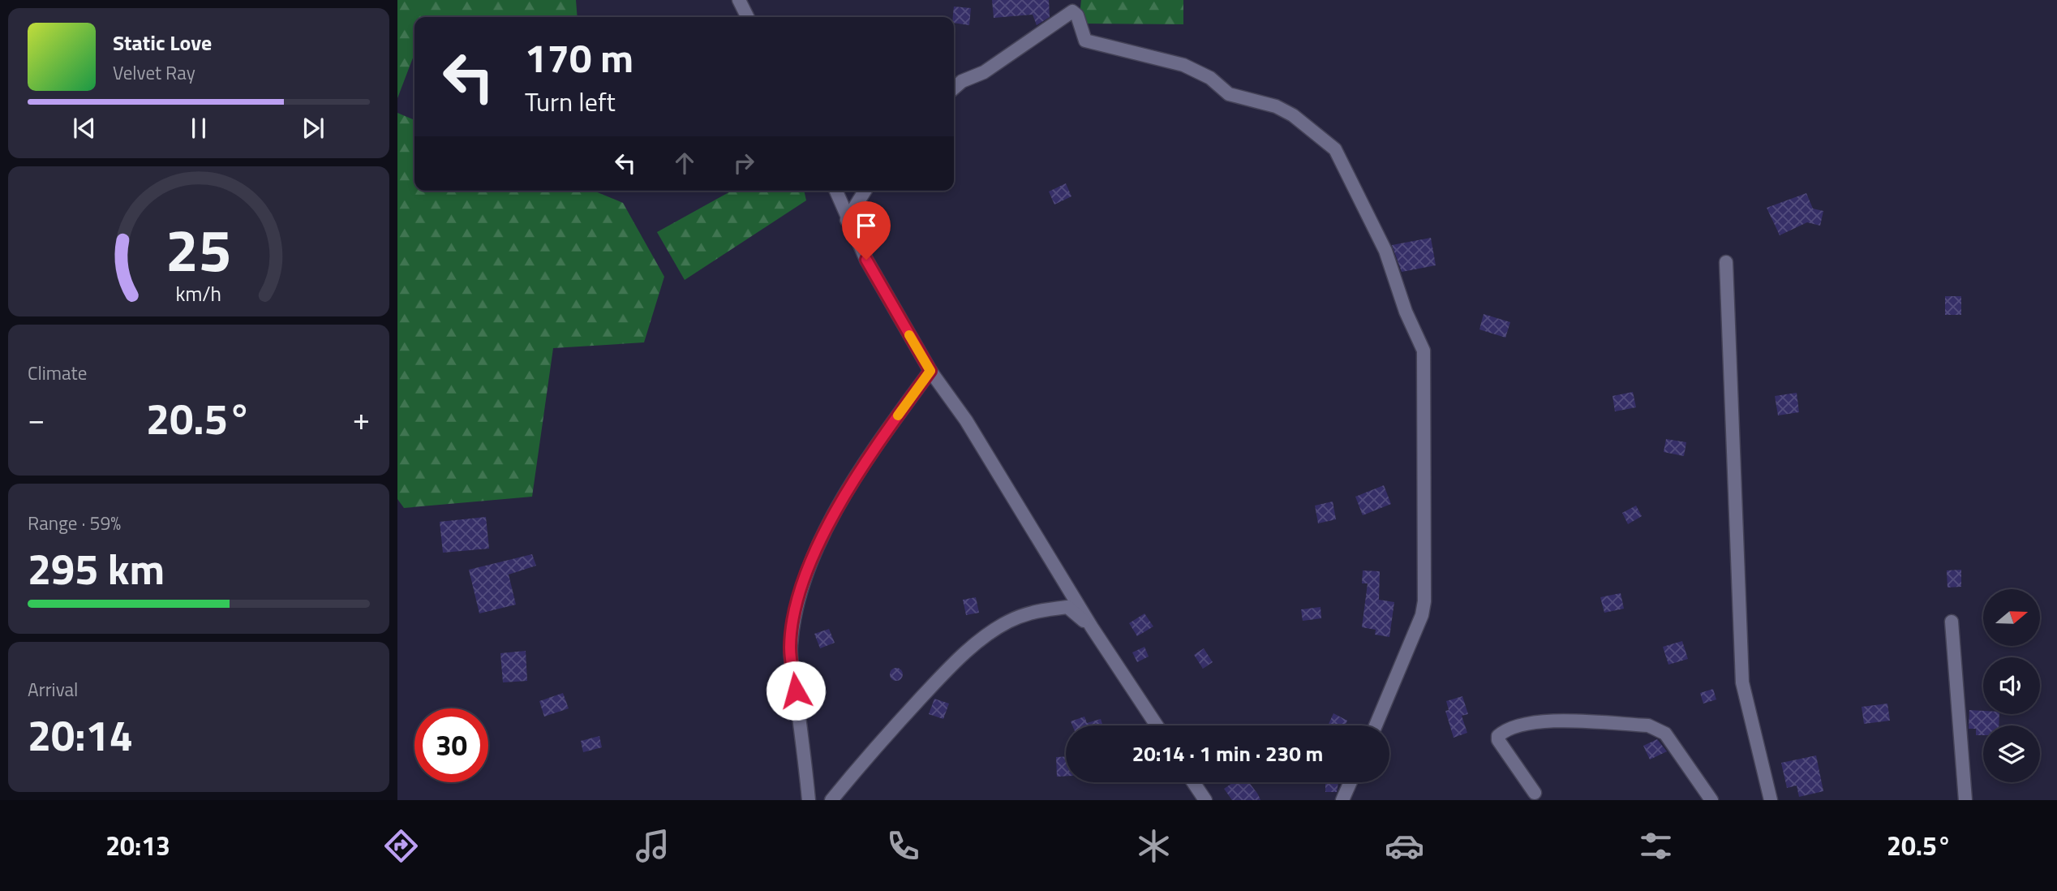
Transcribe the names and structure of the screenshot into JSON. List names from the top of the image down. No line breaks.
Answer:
{"north":"right","page":{"turn":["170 m","Turn left"],"song":["Static Love","Velvet Ray"],"tile":["Climate",["Range · 59%","295 km"],["Arrival","20:14"]],"heat":["−","20.5°","+"],"limit":"30","trip":"20:14 · 1 min · 230 m","tabs":["20:13","20.5°"],"gauge":["25","km/h"]}}
